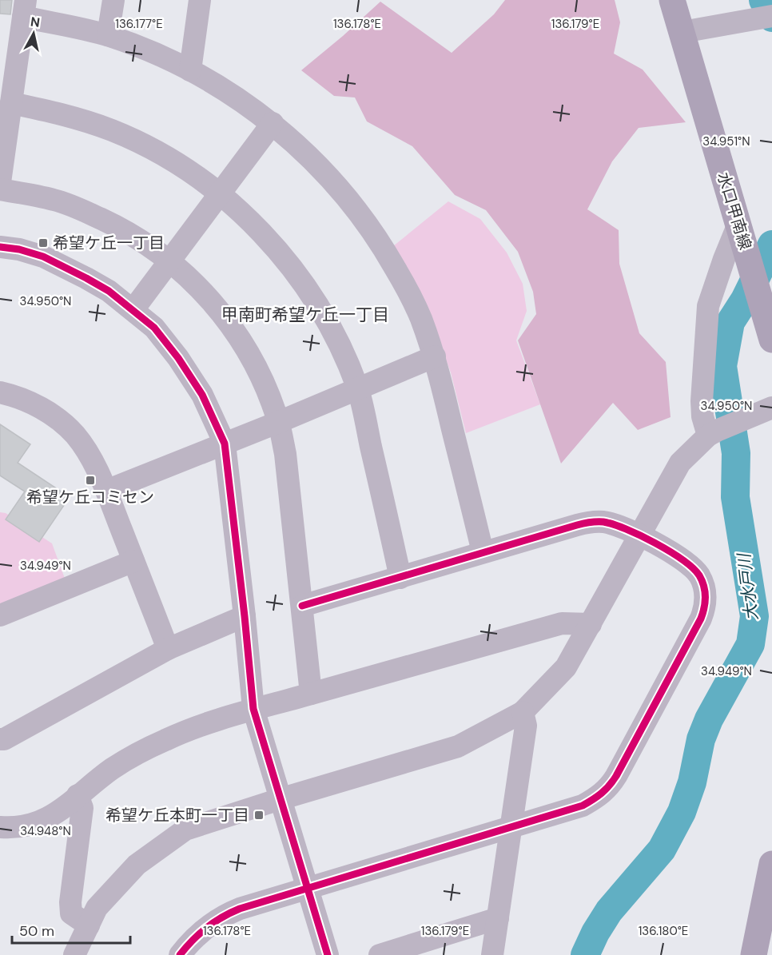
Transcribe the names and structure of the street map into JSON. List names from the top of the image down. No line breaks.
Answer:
{"streets":{"main road":["水口甲南線"]},"districts":["甲南町希望ケ丘一丁目"],"water":["大水戸川"],"places":{"transit":["希望ケ丘一丁目","希望ケ丘コミセン","希望ケ丘本町一丁目"]},"scale_bar":"50 m","north":"top","coordinates":["136.177°E","136.178°E","136.179°E","34.951°N","34.950°N","34.949°N","34.948°N","136.180°E"]}
